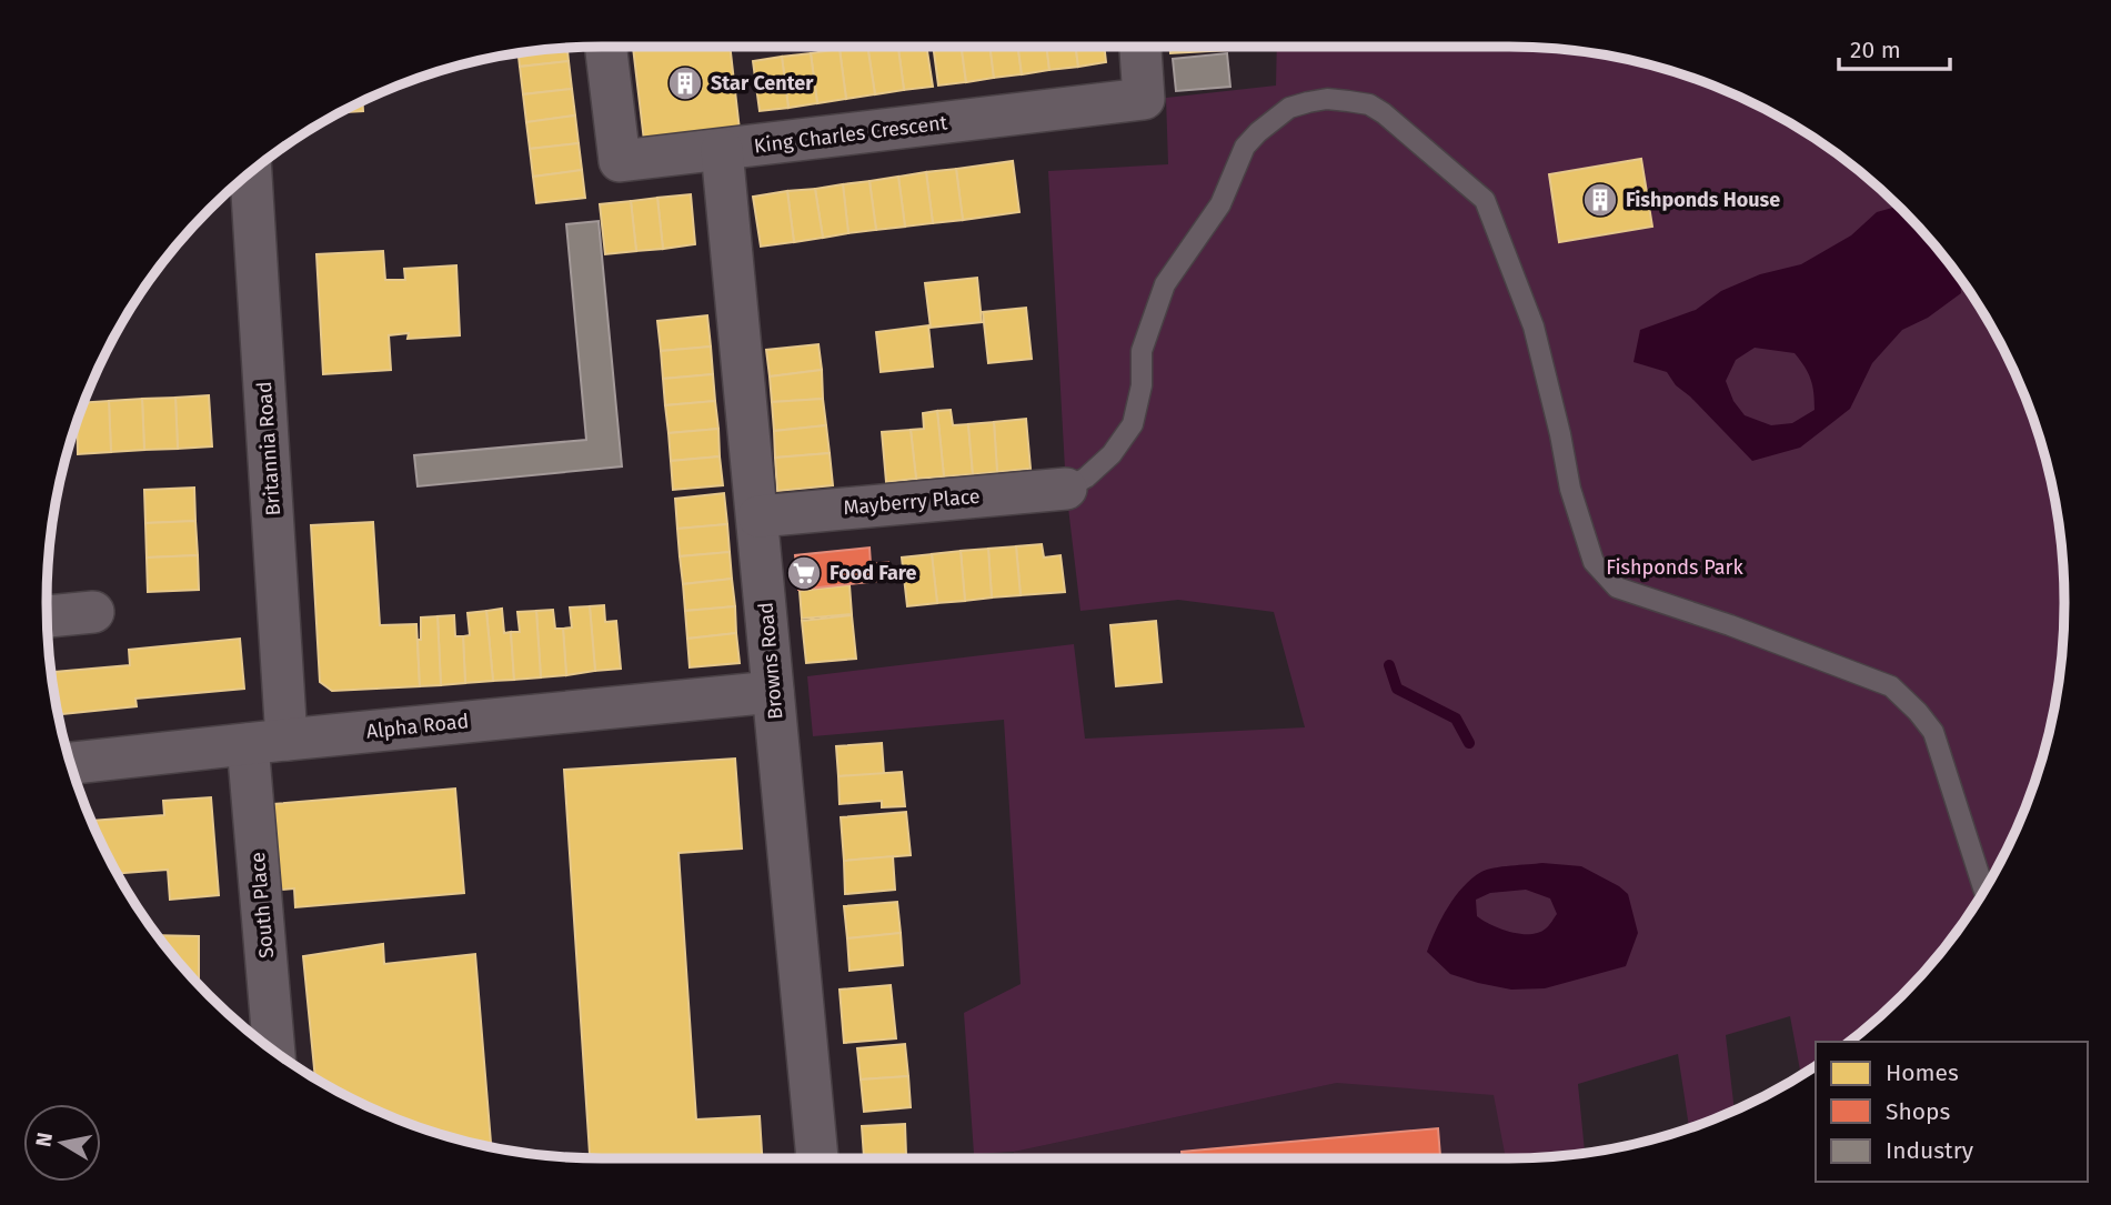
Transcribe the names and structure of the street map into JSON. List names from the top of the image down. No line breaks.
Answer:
{"streets":{"street":["King Charles Crescent","Britannia Road","Mayberry Place","Browns Road","Alpha Road","South Place"]},"crossings":[["King Charles Crescent","Browns Road"],["Britannia Road","Alpha Road"],["Britannia Road","South Place"],["Mayberry Place","Browns Road"],["Browns Road","Alpha Road"],["Alpha Road","South Place"]],"parks":["Fishponds Park"],"places":{"building":["Star Center","Fishponds House"],"supermarket":["Food Fare"]},"legend":["Homes","Shops","Industry"],"scale_bar":"20 m","north":"left"}
